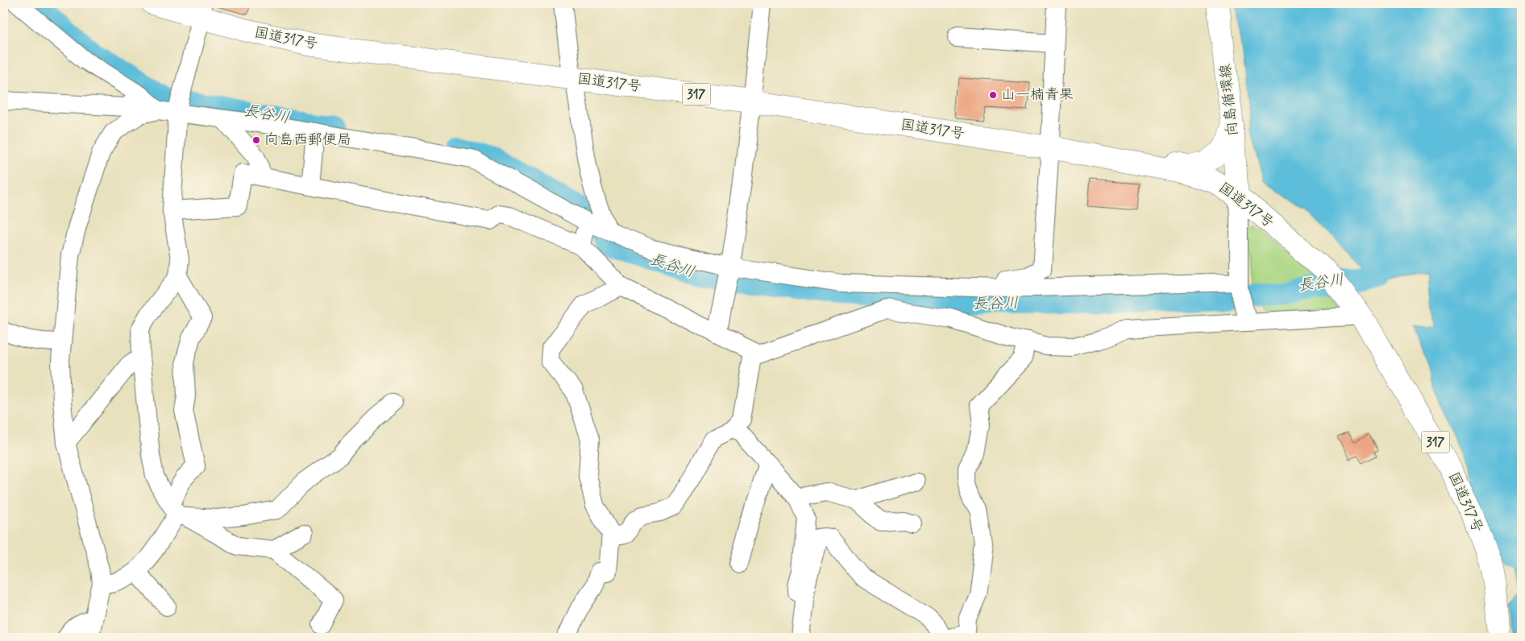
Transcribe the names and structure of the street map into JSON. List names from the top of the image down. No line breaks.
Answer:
{"streets":{"main road":["国道317号","317","向島循環線"]},"crossings":[["国道317号","向島循環線"]],"water":["長谷川"],"places":["山一楠青果","向島西郵便局"]}
